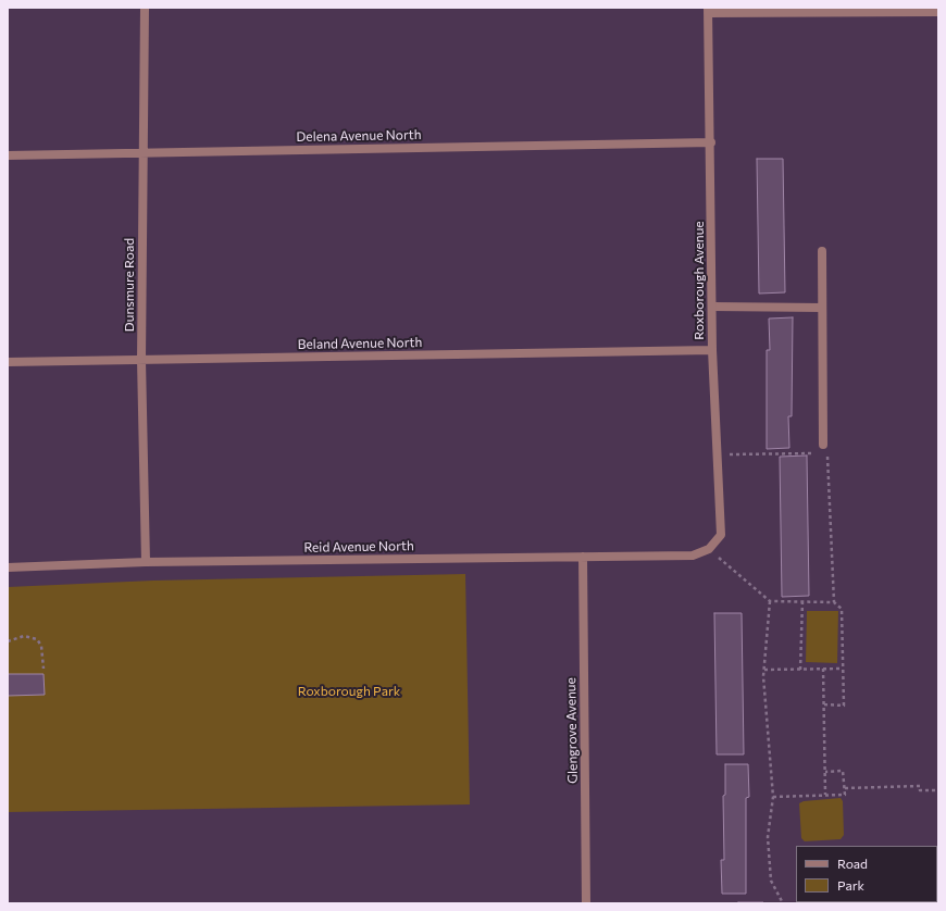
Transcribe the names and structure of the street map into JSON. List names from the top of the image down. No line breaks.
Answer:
{"streets":{"street":["Delena Avenue North","Roxborough Avenue","Dunsmure Road","Beland Avenue North","Reid Avenue North","Glengrove Avenue"]},"crossings":[["Delena Avenue North","Roxborough Avenue"],["Delena Avenue North","Dunsmure Road"],["Roxborough Avenue","Beland Avenue North"],["Roxborough Avenue","Reid Avenue North"],["Dunsmure Road","Beland Avenue North"],["Dunsmure Road","Reid Avenue North"],["Reid Avenue North","Glengrove Avenue"]],"parks":["Roxborough Park"],"legend":["Road","Park"]}
